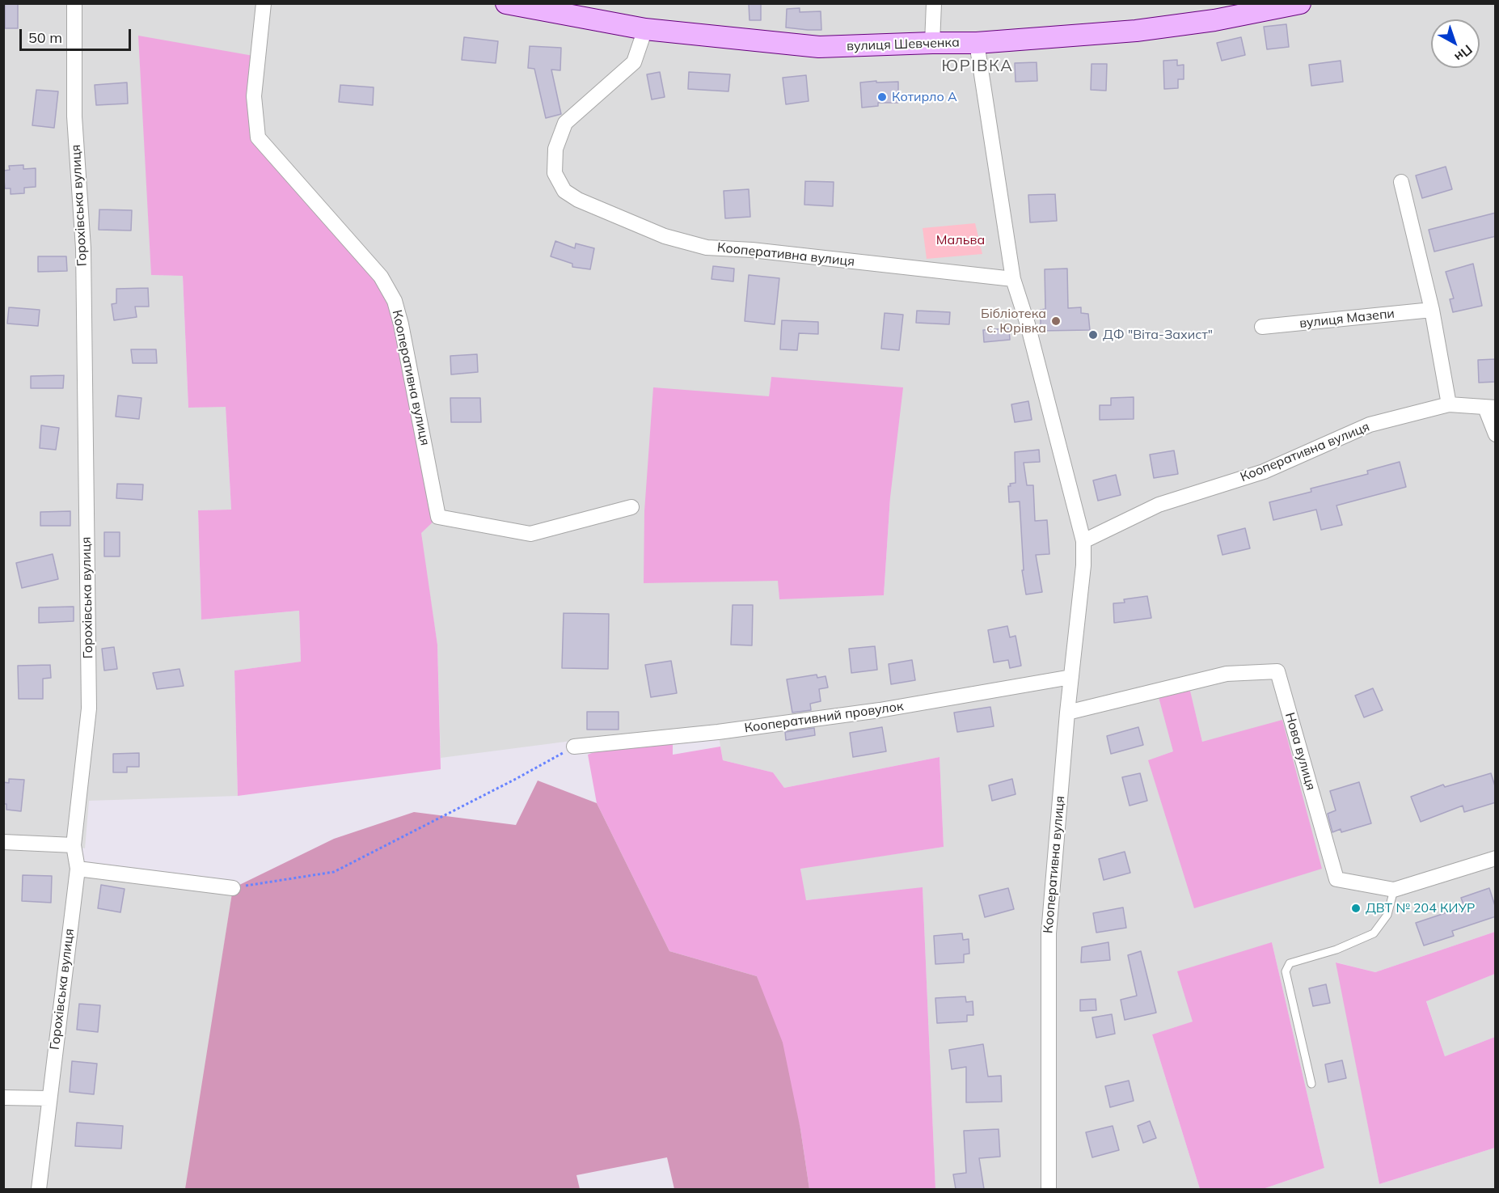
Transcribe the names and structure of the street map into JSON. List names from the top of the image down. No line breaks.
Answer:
{"streets":{"street":["вулиця Шевченка","Горохівська вулиця","Кооперативна вулиця","вулиця Мазепи","Кооперативний провулок","Нова вулиця"]},"crossings":[["вулиця Шевченка","Кооперативна вулиця"],["Кооперативна вулиця","Кооперативний провулок"],["Кооперативна вулиця","Нова вулиця"]],"districts":["ЮРІВКА"],"parks":["Мальва"],"places":["Котирло А","Бібліотека с. Юрівка","ДФ \"Віта-Захист\"","ДВТ № 204 КИУР"],"scale_bar":"50 m","north":"bottom right"}
